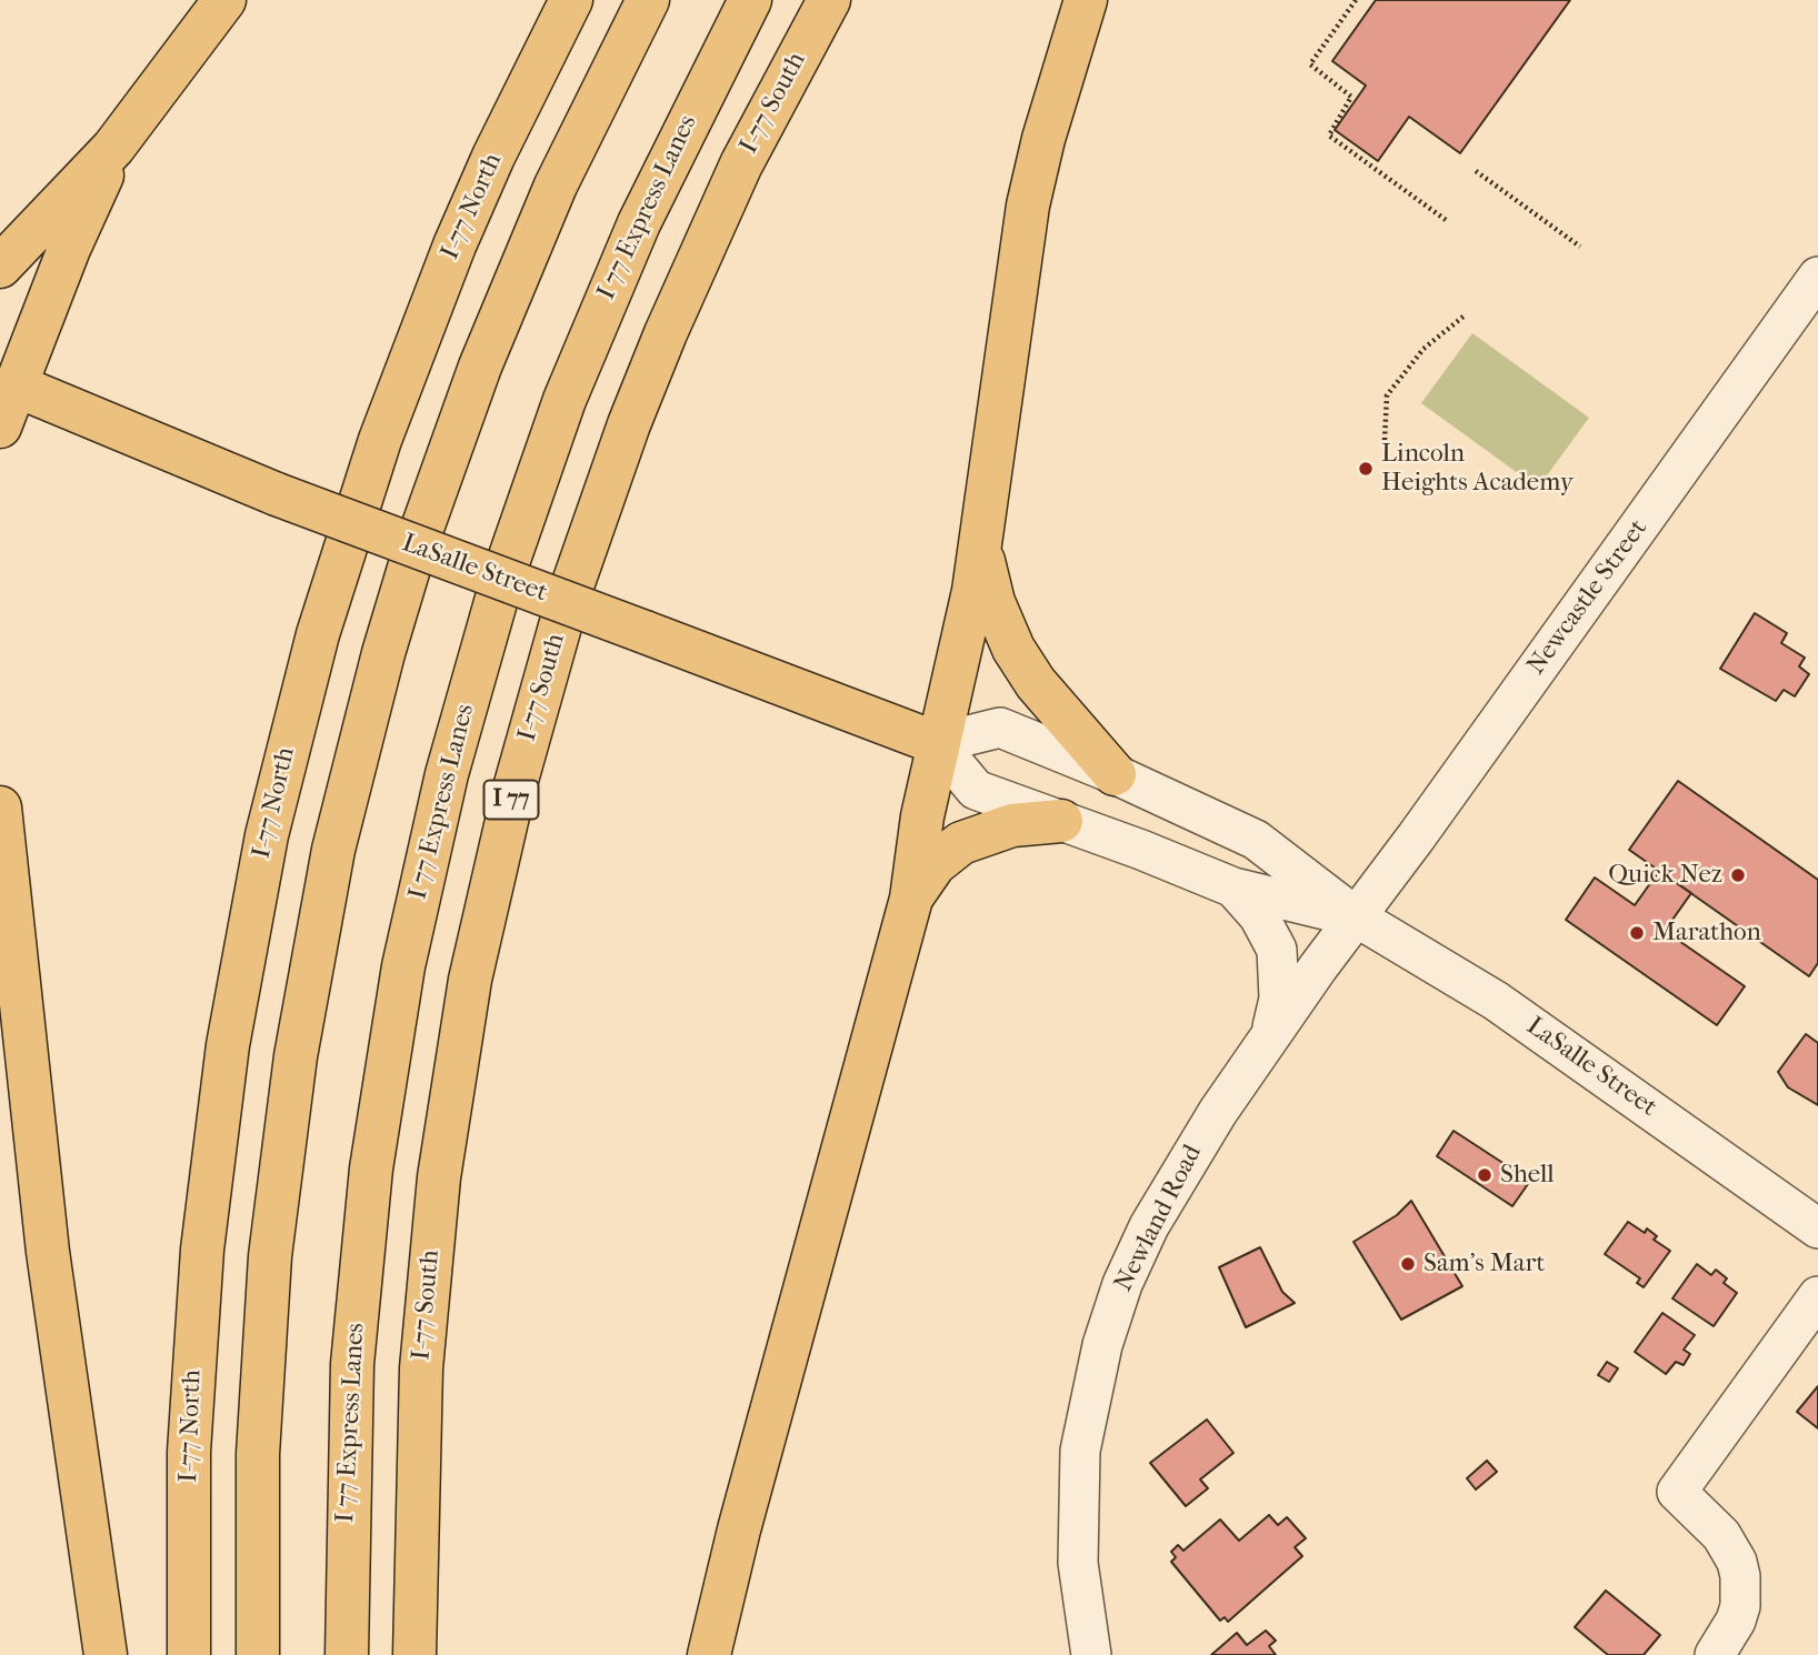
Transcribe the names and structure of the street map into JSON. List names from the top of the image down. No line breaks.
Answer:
{"streets":{"main road":["I-77 South","I-77 North","I 77 Express Lanes","LaSalle Street","I 77"],"street":["Newcastle Street","Newland Road"]},"crossings":[["LaSalle Street","Newcastle Street"],["LaSalle Street","Newland Road"],["Newcastle Street","Newland Road"]],"places":["Lincoln Heights Academy","Quick Nez","Marathon","Shell","Sam's Mart"]}
